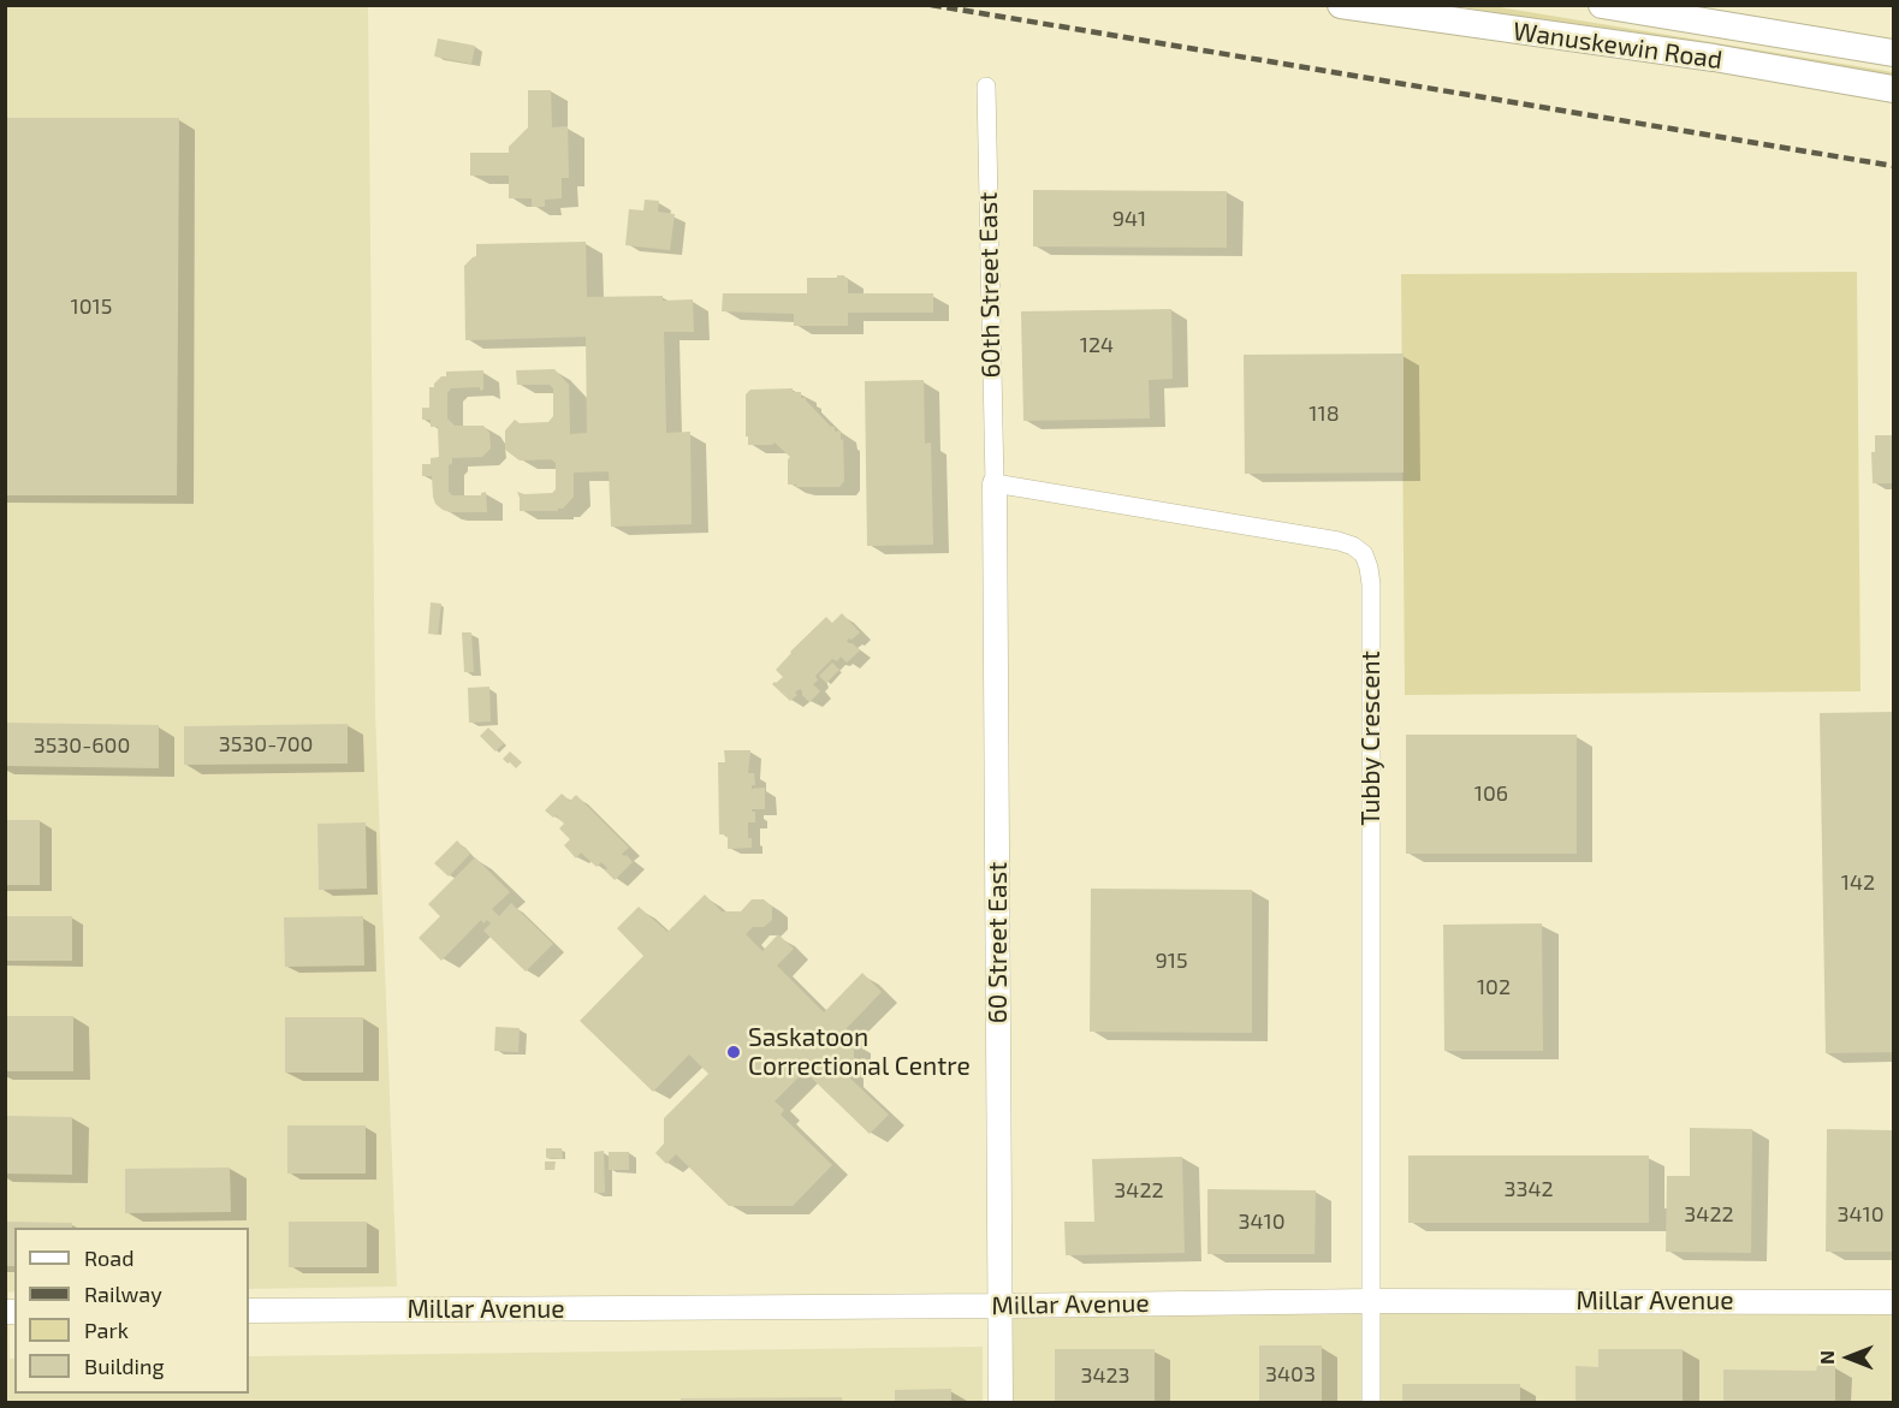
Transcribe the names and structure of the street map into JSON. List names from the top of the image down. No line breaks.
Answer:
{"streets":{"main road":["Wanuskewin Road"],"street":["60th Street East","Tubby Crescent","60 Street East","Millar Avenue"]},"crossings":[["60th Street East","Tubby Crescent"],["60th Street East","60 Street East"],["Tubby Crescent","60 Street East"],["Tubby Crescent","Millar Avenue"],["60 Street East","Millar Avenue"]],"places":["Saskatoon Correctional Centre"],"house_numbers":["941","1015","124","118","3530-700","3530-600","106","142","915","102","3342","3422","3422","3410","3410","3403","3423"],"legend":["Road","Railway","Park","Building"],"north":"left"}
